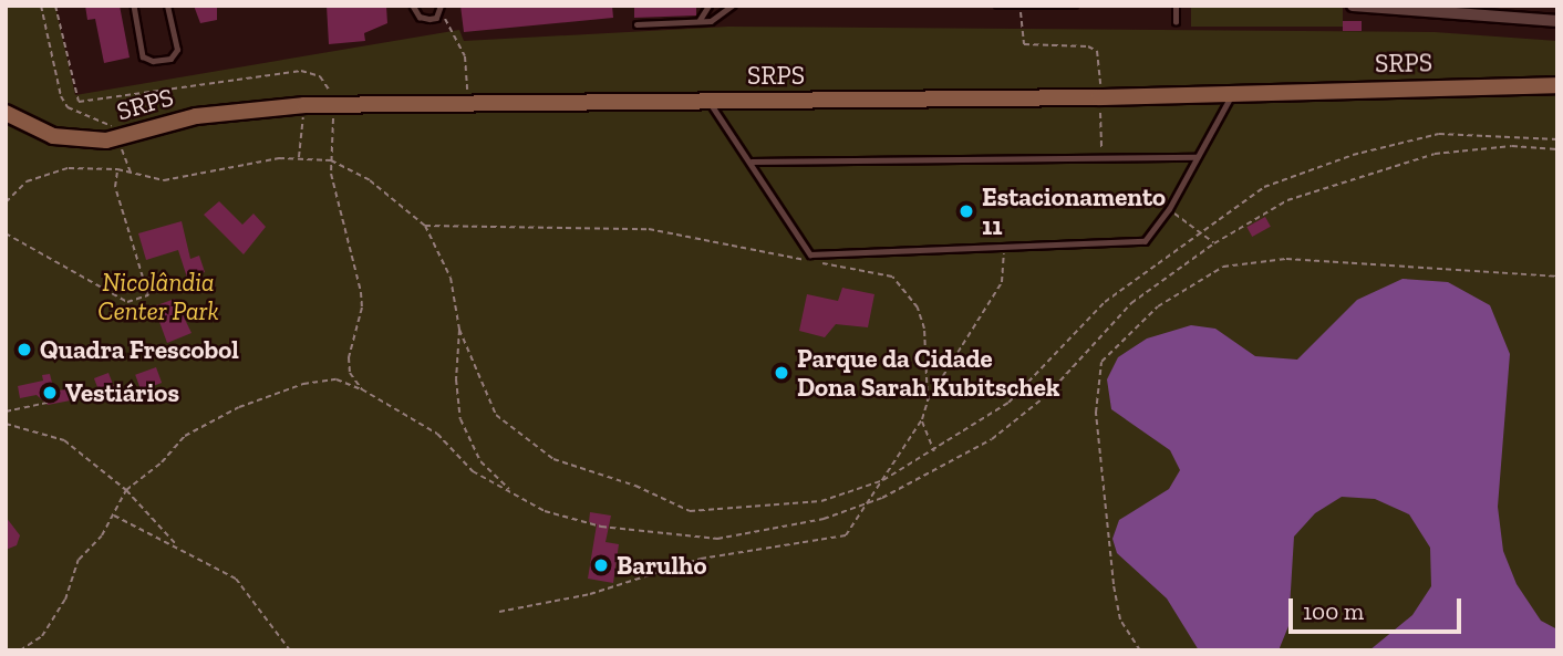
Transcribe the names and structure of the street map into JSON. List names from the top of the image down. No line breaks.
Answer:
{"streets":{"main road":["SRPS"]},"parks":["Nicolândia Center Park"],"places":["Estacionamento 11","Quadra Frescobol","Parque da Cidade Dona Sarah Kubitschek","Vestiários","Barulho"],"scale_bar":"100 m"}
